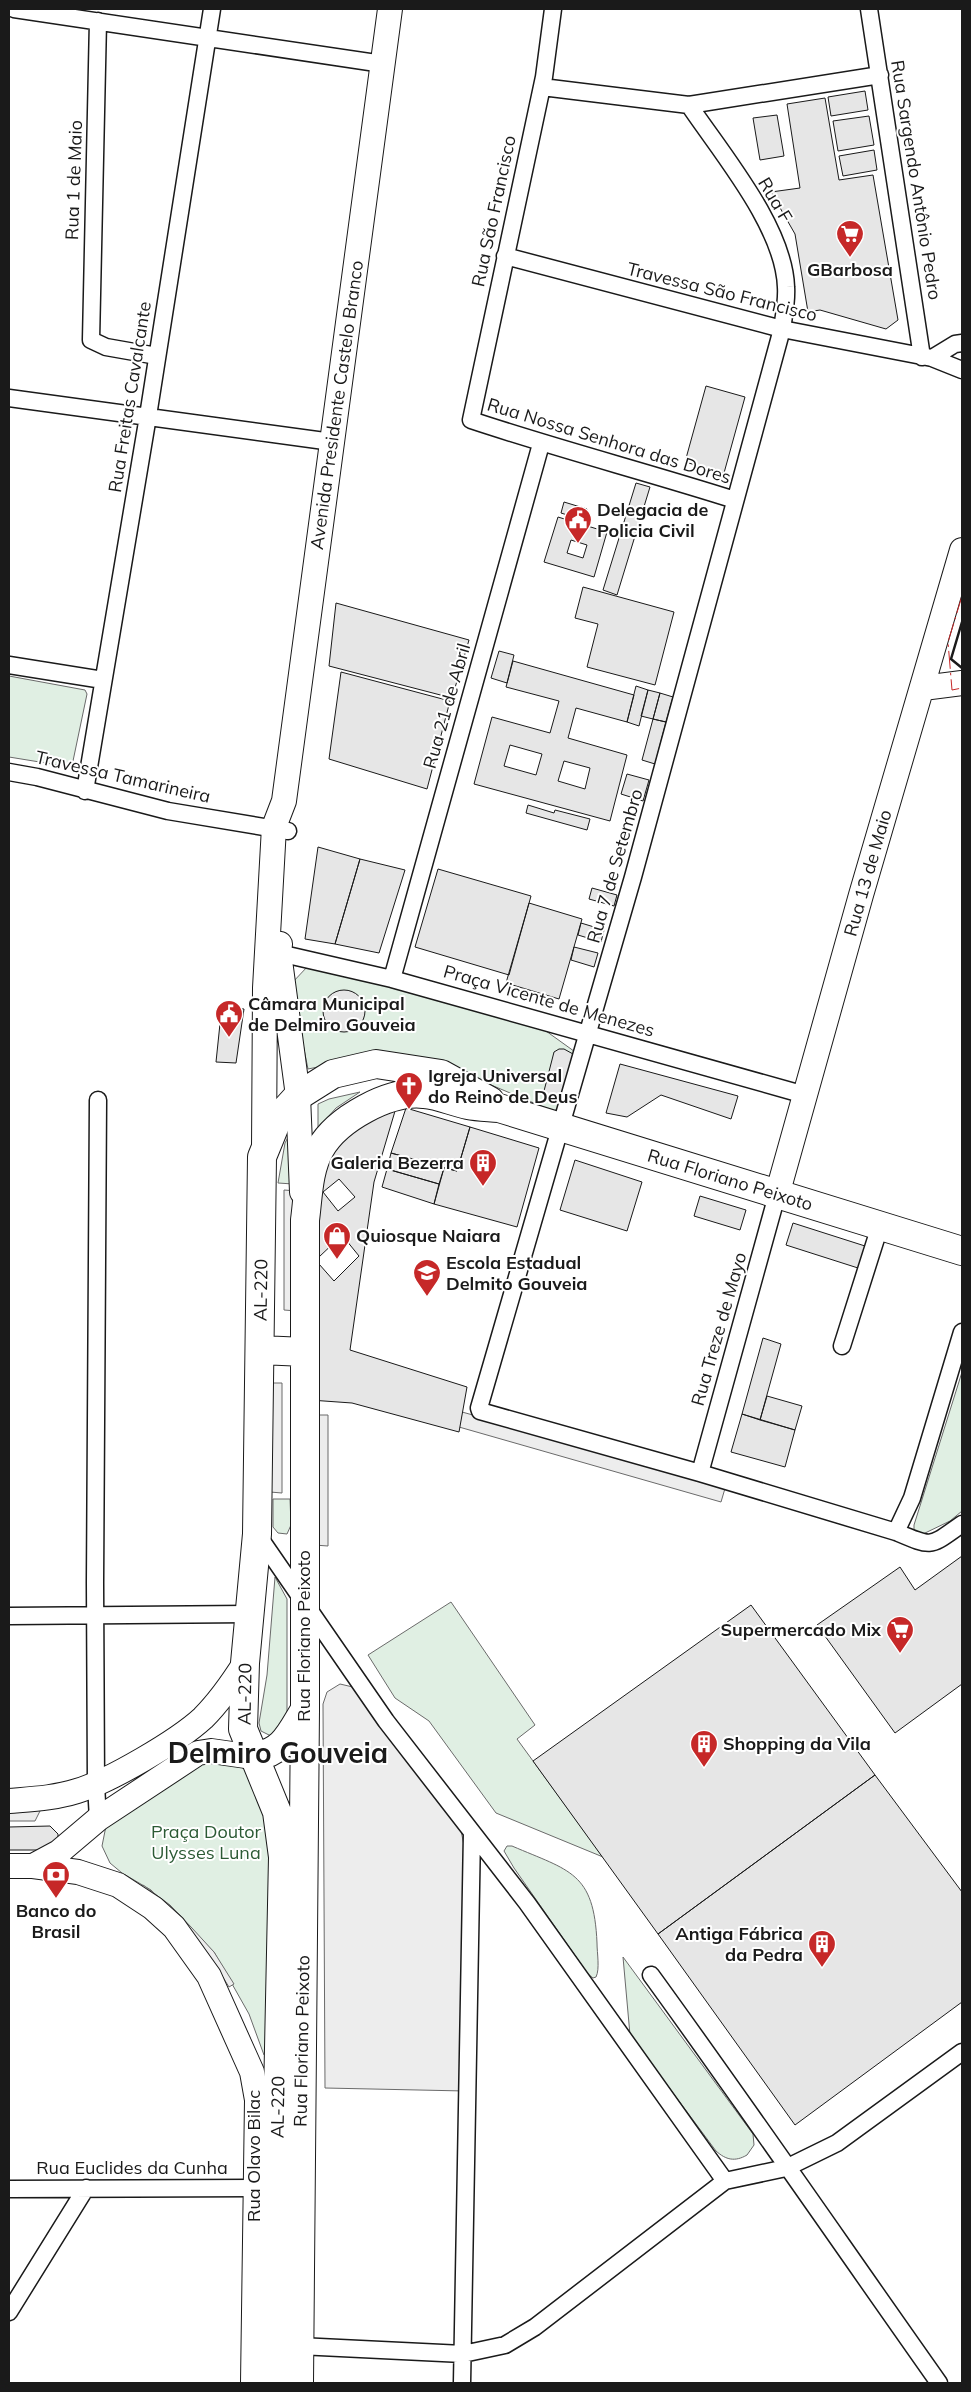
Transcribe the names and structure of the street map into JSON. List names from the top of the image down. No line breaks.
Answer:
{"streets":{"highway":["Rua Floriano Peixoto","AL-220"],"street":["Rua 1 de Maio","Rua Sargendo Antônio Pedro","Rua F","Rua São Francisco","Travessa São Francisco","Rua Freitas Cavalcante","Avenida Presidente Castelo Branco","Rua Nossa Senhora das Dores","Rua 21 de Abril","Travessa Tamarineira","Rua 7 de Setembro","Rua 13 de Maio","Praça Vicente de Menezes","Rua Treze de Mayo","Rua Olavo Bilac","Rua Euclides da Cunha"]},"crossings":[["Rua 1 de Maio","Rua Freitas Cavalcante"],["Rua Sargendo Antônio Pedro","Travessa São Francisco"],["Rua F","Travessa São Francisco"],["Rua F","Rua 7 de Setembro"],["Rua São Francisco","Travessa São Francisco"],["Rua São Francisco","Rua Nossa Senhora das Dores"],["Travessa São Francisco","Rua 7 de Setembro"],["Rua Freitas Cavalcante","Travessa Tamarineira"],["Avenida Presidente Castelo Branco","Travessa Tamarineira"],["Avenida Presidente Castelo Branco","Praça Vicente de Menezes"],["Avenida Presidente Castelo Branco","Rua Floriano Peixoto"],["Avenida Presidente Castelo Branco","AL-220"],["Rua Nossa Senhora das Dores","Rua 21 de Abril"],["Rua Nossa Senhora das Dores","Rua 7 de Setembro"],["Rua 21 de Abril","Praça Vicente de Menezes"],["Rua 7 de Setembro","Praça Vicente de Menezes"],["Rua 7 de Setembro","Rua Floriano Peixoto"],["Rua 7 de Setembro","Rua Treze de Mayo"],["Rua 13 de Maio","Praça Vicente de Menezes"],["Rua 13 de Maio","Rua Floriano Peixoto"],["Rua 13 de Maio","Rua Treze de Mayo"],["Rua Floriano Peixoto","AL-220"],["Rua Floriano Peixoto","Rua Treze de Mayo"],["Rua Olavo Bilac","Rua Euclides da Cunha"]],"districts":["Delmiro Gouveia"],"parks":["Praça Doutor Ulysses Luna"],"places":{"supermarket":["GBarbosa","Supermercado Mix"],"public building":["Delegacia de Policia Civil","Câmara Municipal de Delmiro Gouveia"],"church":["Igreja Universal do Reino de Deus"],"building":["Galeria Bezerra","Shopping da Vila","Antiga Fábrica da Pedra"],"shop":["Quiosque Naiara"],"school or university":["Escola Estadual Delmito Gouveia"],"bank":["Banco do Brasil"]}}
